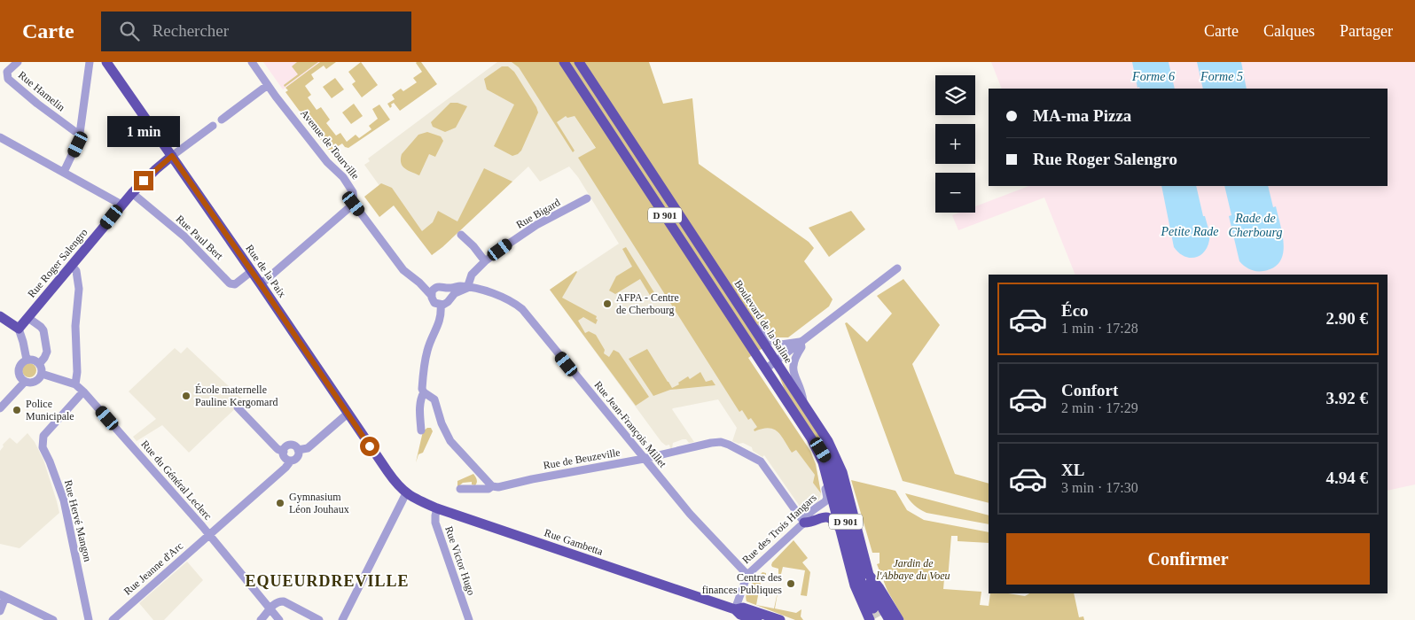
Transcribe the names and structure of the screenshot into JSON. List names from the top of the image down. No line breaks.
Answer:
{"streets":{"main road":["D 901","Rue Roger Salengro","Rue de la Paix","Boulevard de la Saline","Rue Gambetta"],"street":["Rue Hamelin","Avenue de Tourville","Rue Bigard","Rue Paul Bert","Rue Jean-François Millet","Rue de Beuzeville","Rue du Général Leclerc","Rue Hervé Mangon","Rue des Trois Hangars","Rue Victor Hugo","Rue Jeanne d'Arc"]},"crossings":[["Avenue de Tourville","Rue Jean-François Millet"],["Rue Bigard","Rue Jean-François Millet"],["D 901","Boulevard de la Saline"],["D 901","Rue des Trois Hangars"],["Rue Paul Bert","Rue Roger Salengro"],["Rue Paul Bert","Rue de la Paix"],["Rue Roger Salengro","Rue de la Paix"],["Rue de la Paix","Rue Gambetta"],["Rue Jean-François Millet","Rue de Beuzeville"],["Rue Jean-François Millet","Rue des Trois Hangars"],["Rue de Beuzeville","Rue des Trois Hangars"],["Rue du Général Leclerc","Rue Hervé Mangon"],["Rue du Général Leclerc","Rue Jeanne d'Arc"],["Rue des Trois Hangars","Rue Gambetta"],["Rue Gambetta","Rue Victor Hugo"]],"districts":["EQUEURDREVILLE"],"water":["Forme 6","Forme 5","Rade de Cherbourg","Petite Rade"],"parks":["Jardin de l'Abbaye du Voeu"],"places":["AFPA - Centre de Cherbourg","École maternelle Pauline Kergomard","Police Municipale","Gymnasium Léon Jouhaux","Centre des finances Publiques"],"page":{"header":"Carte","search":"Rechercher","nav":["Carte","Calques","Partager"],"map_buttons":["+","−"],"banner":["MA-ma Pizza","Rue Roger Salengro"],"bubble":"1 min","list":[{"name":"Éco","note":"1 min · 17:28","value":"2.90 €"},{"name":"Confort","note":"2 min · 17:29","value":"3.92 €"},{"name":"XL","note":"3 min · 17:30","value":"4.94 €"}],"buttons":"Confirmer"}}
